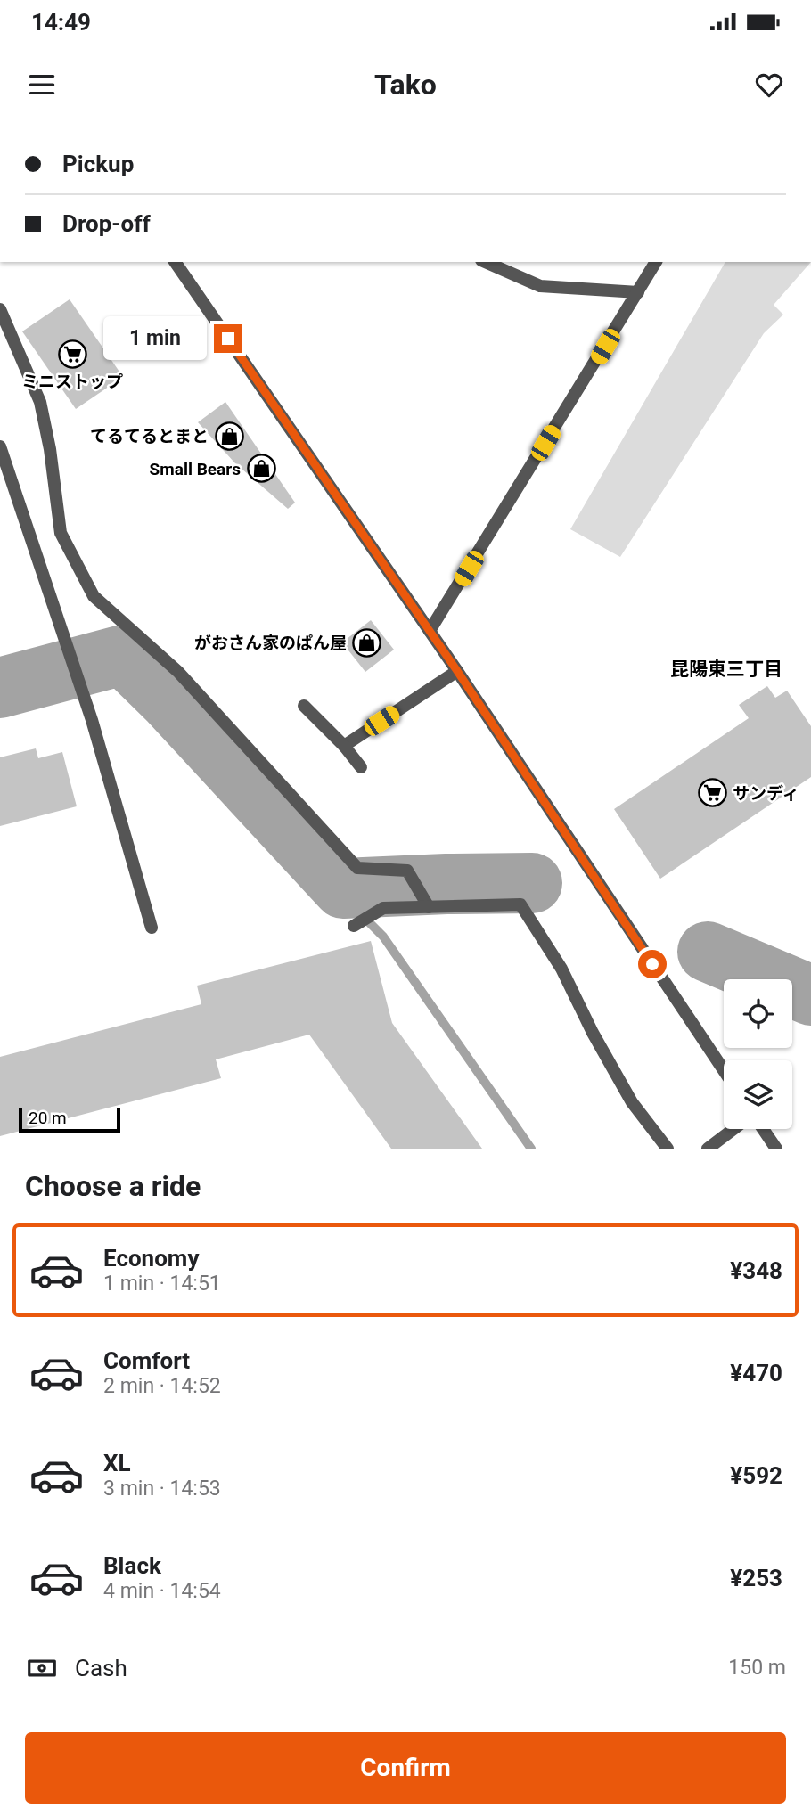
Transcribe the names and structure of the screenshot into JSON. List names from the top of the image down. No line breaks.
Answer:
{"districts":["昆陽東三丁目"],"places":{"supermarket":["ミニストップ","サンディ"],"shop":["てるてるとまと","Small Bears","がおさん家のぱん屋"]},"scale_bar":"20 m","page":{"status":"14:49","header":"Tako","banner":["Pickup","Drop-off"],"bubble":"1 min","scale":"20 m","heading":"Choose a ride","list":[{"name":"Economy","note":"1 min · 14:51","value":"¥348"},{"name":"Comfort","note":"2 min · 14:52","value":"¥470"},{"name":"XL","note":"3 min · 14:53","value":"¥592"},{"name":"Black","note":"4 min · 14:54","value":"¥253"}],"pay":["Cash","150 m"],"buttons":"Confirm"}}
